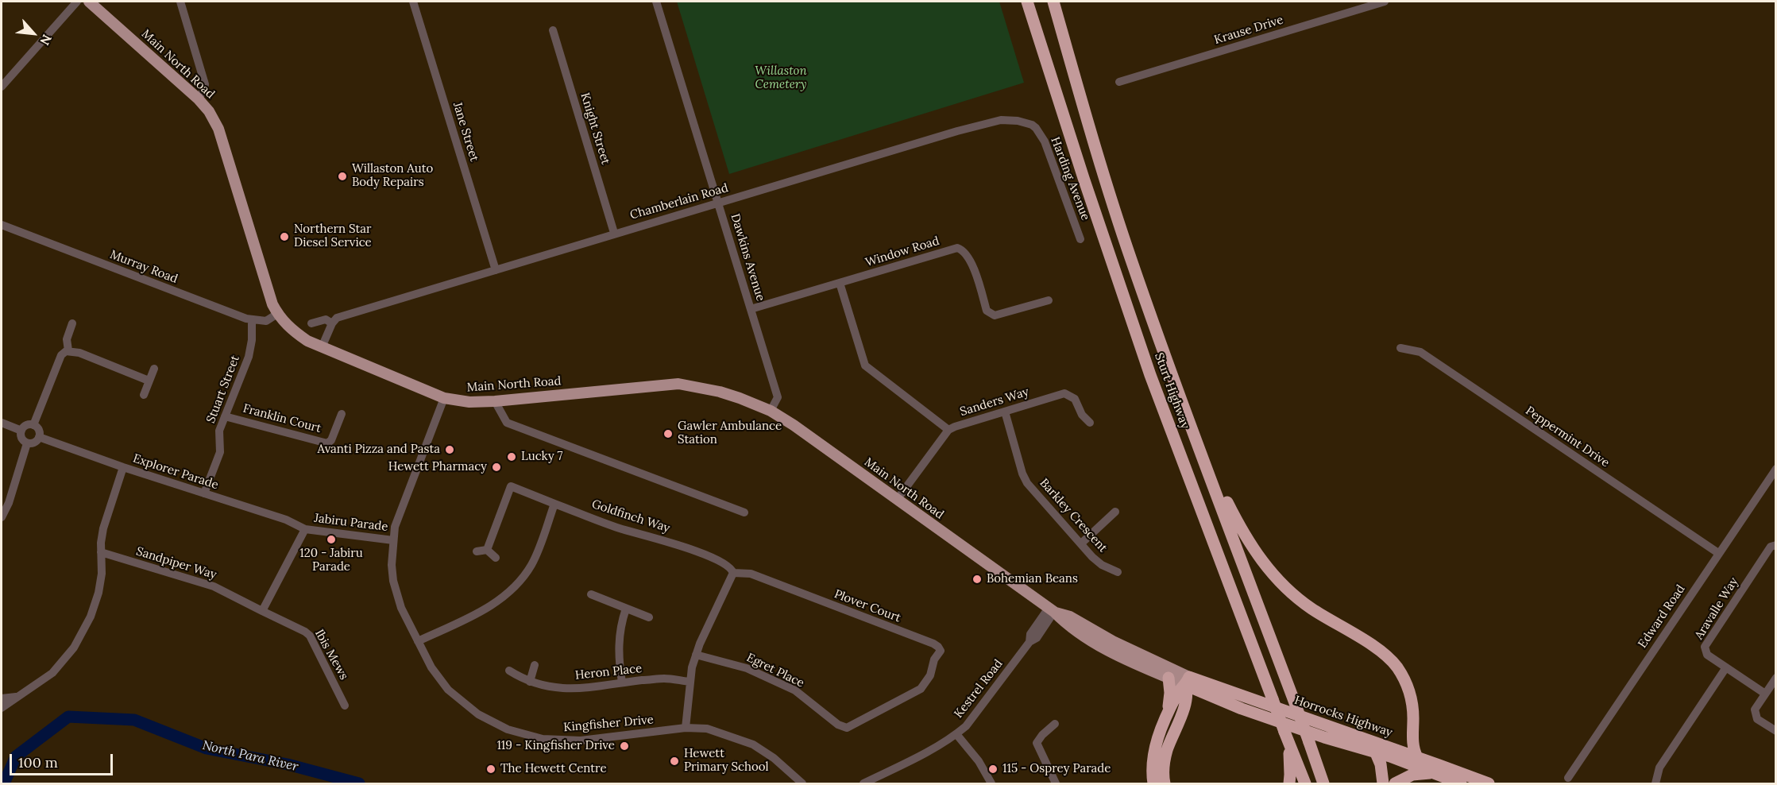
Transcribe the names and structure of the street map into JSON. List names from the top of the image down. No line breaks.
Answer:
{"streets":{"highway":["Sturt Highway","Horrocks Highway"],"main road":["Main North Road"],"street":["Krause Drive","Knight Street","Jane Street","Harding Avenue","Chamberlain Road","Window Road","Dawkins Avenue","Murray Road","Stuart Street","Sanders Way","Franklin Court","Peppermint Drive","Explorer Parade","Barkley Crescent","Goldfinch Way","Jabiru Parade","Sandpiper Way","Plover Court","Aravalle Way","Edward Road","Ibis Mews","Egret Place","Heron Place","Kestrel Road","Kingfisher Drive"]},"crossings":[["Main North Road","Dawkins Avenue"],["Main North Road","Murray Road"],["Main North Road","Sanders Way"],["Main North Road","Kestrel Road"],["Main North Road","Horrocks Highway"],["Main North Road","Kingfisher Drive"],["Knight Street","Chamberlain Road"],["Jane Street","Chamberlain Road"],["Harding Avenue","Chamberlain Road"],["Chamberlain Road","Dawkins Avenue"],["Window Road","Dawkins Avenue"],["Murray Road","Stuart Street"],["Stuart Street","Franklin Court"],["Stuart Street","Explorer Parade"],["Sanders Way","Barkley Crescent"],["Peppermint Drive","Edward Road"],["Explorer Parade","Jabiru Parade"],["Goldfinch Way","Plover Court"],["Jabiru Parade","Kingfisher Drive"],["Sandpiper Way","Ibis Mews"],["Plover Court","Egret Place"]],"water":["North Para River"],"parks":["Willaston Cemetery"],"places":["Willaston Auto Body Repairs","Northern Star Diesel Service","Gawler Ambulance Station","Avanti Pizza and Pasta","Lucky 7","Hewett Pharmacy","120 - Jabiru Parade","Bohemian Beans","119 - Kingfisher Drive","Hewett Primary School","The Hewett Centre","115 - Osprey Parade"],"scale_bar":"100 m","north":"bottom right"}
